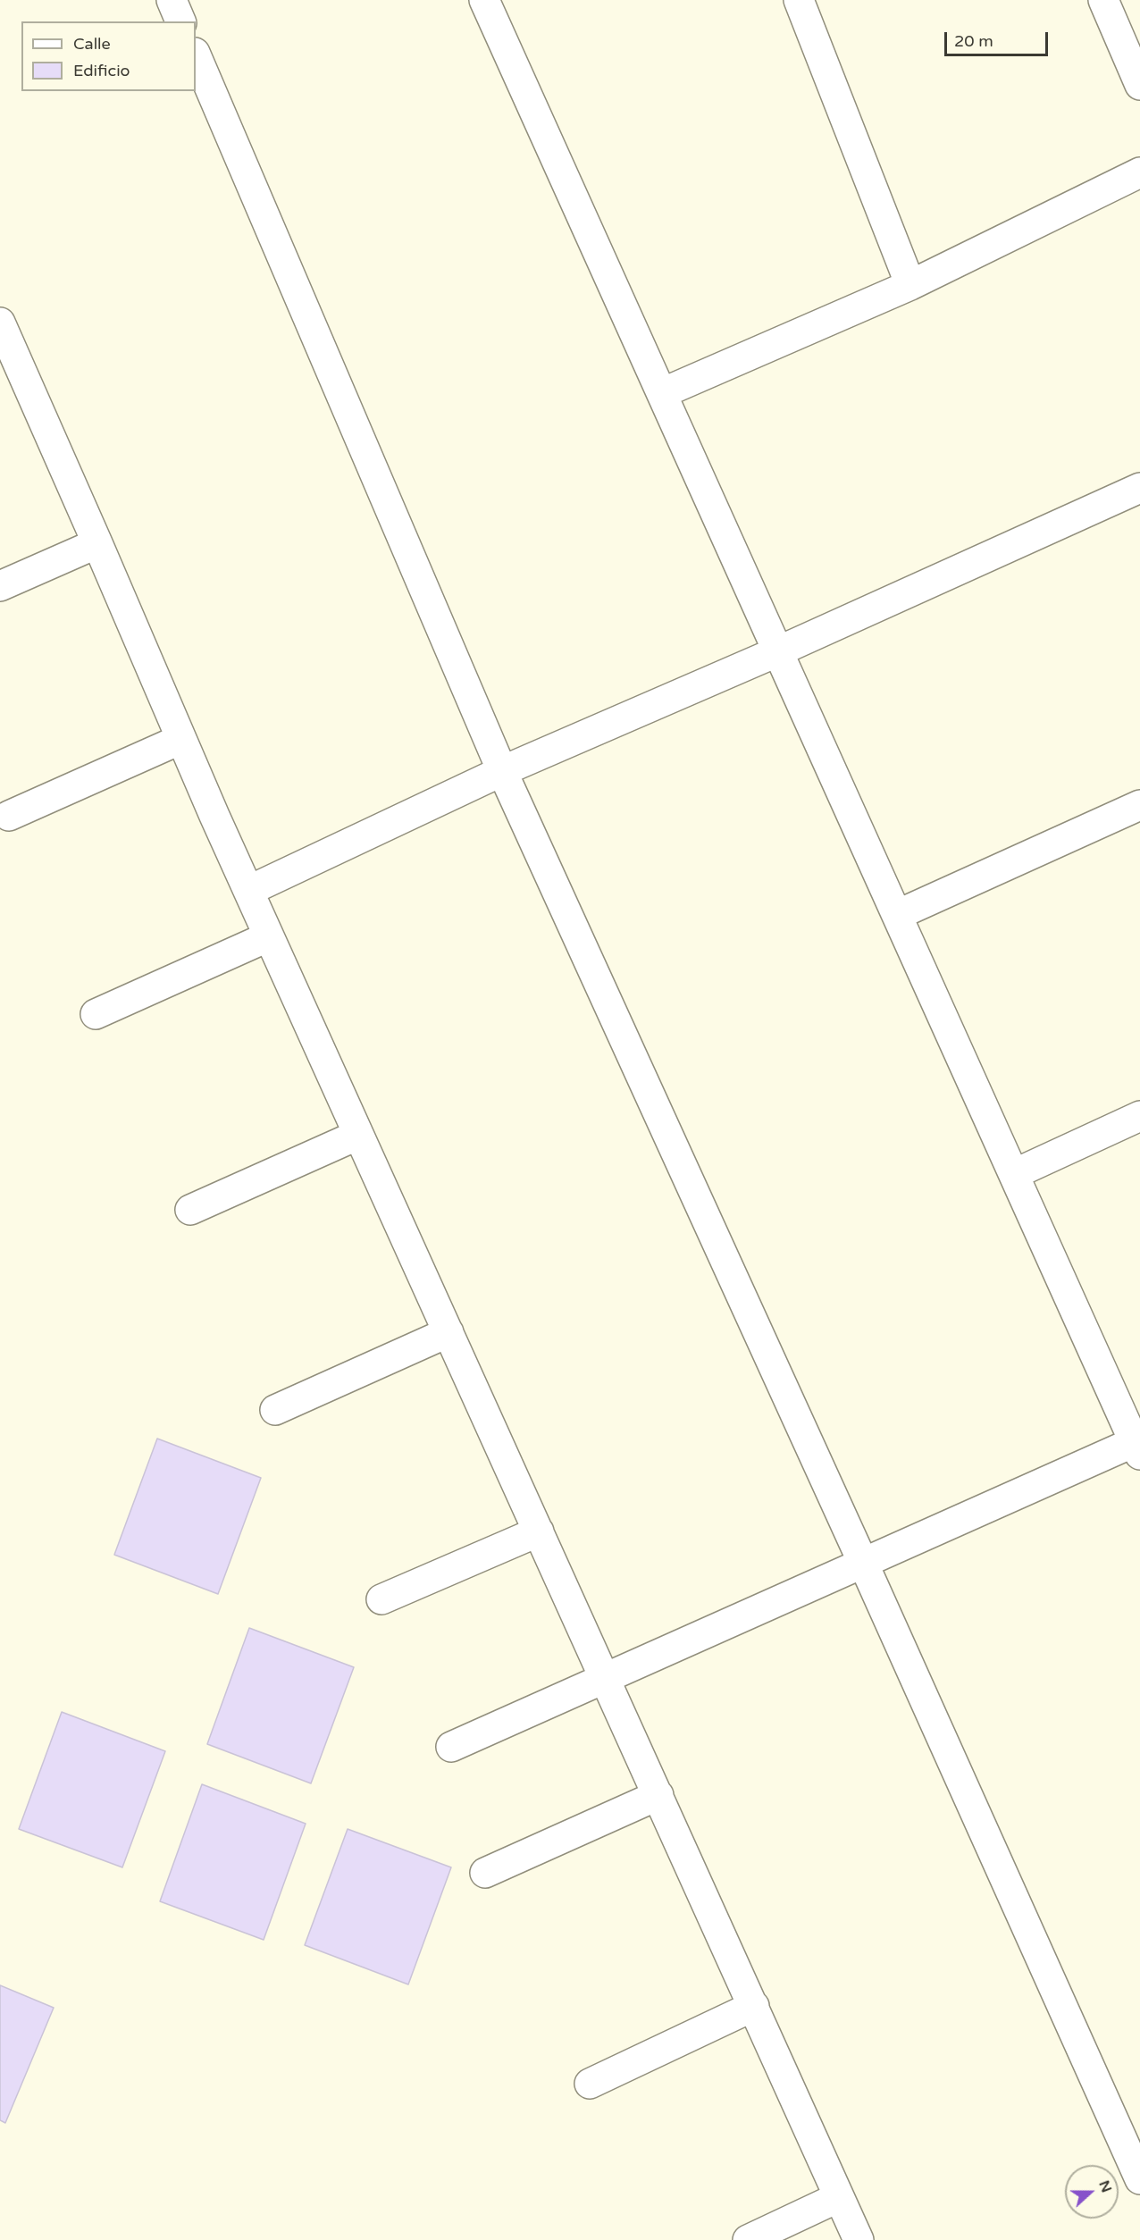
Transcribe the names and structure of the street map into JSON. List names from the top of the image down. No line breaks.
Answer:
{"legend":["Calle","Edificio"],"scale_bar":"20 m","north":"right"}
